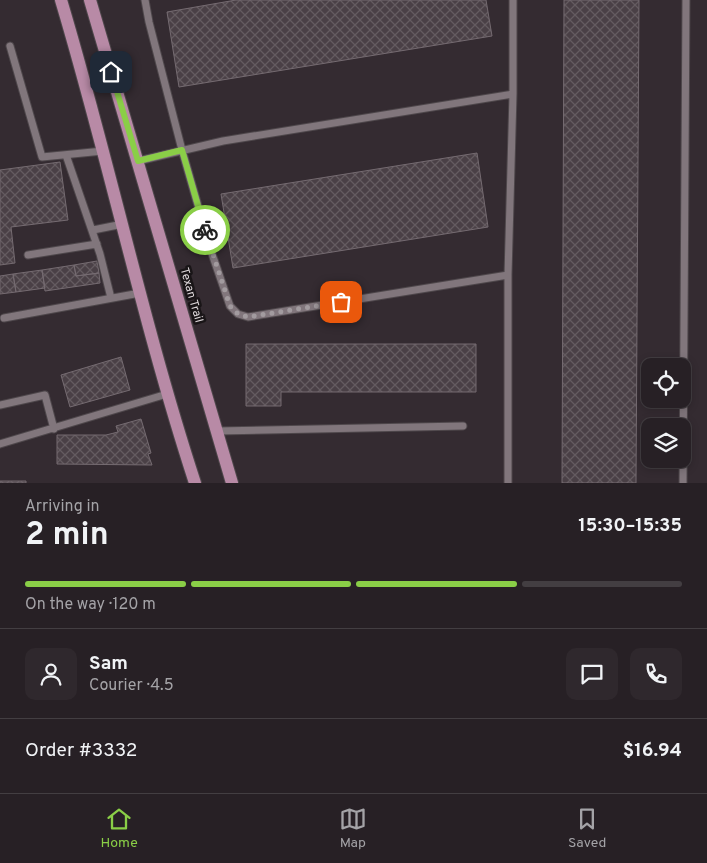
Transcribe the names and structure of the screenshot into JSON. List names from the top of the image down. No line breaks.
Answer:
{"streets":{"main road":["Texan Trail"]},"page":{"heading":["2 min","Arriving in","15:30–15:35"],"panel":["Sam","Courier · 4.5","Order #3332","$16.94"],"bar":"On the way · 120 m","tabs":["Home","Map","Saved"]}}
